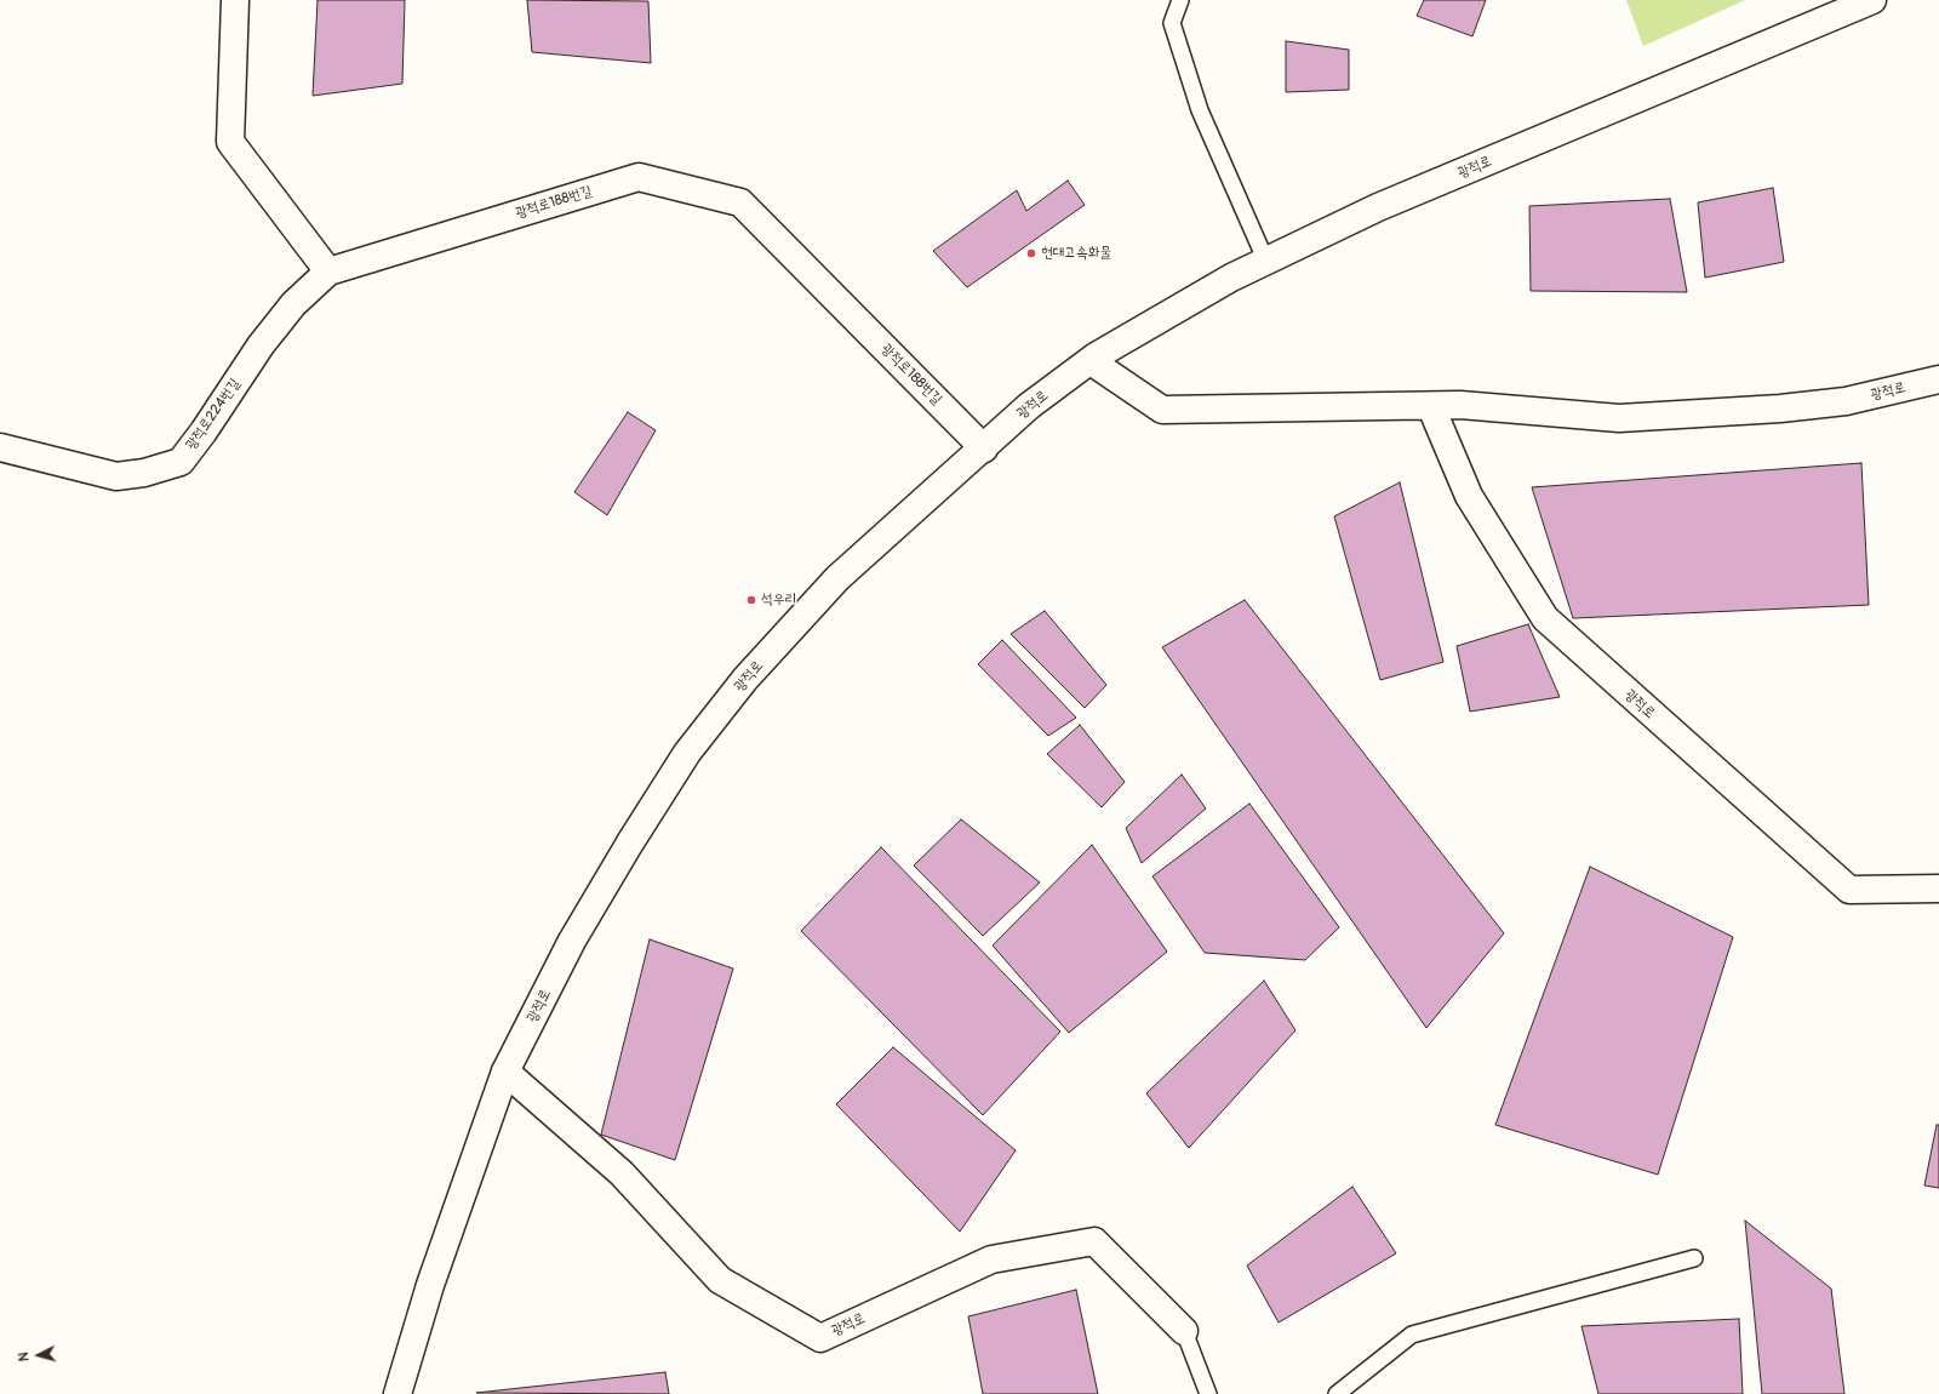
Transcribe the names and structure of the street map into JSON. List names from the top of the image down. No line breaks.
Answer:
{"streets":{"street":["광적로","광적로188번길","광적로224번길"]},"crossings":[["광적로","광적로188번길"],["광적로188번길","광적로224번길"]],"places":["현대고속화물","석우리"],"north":"left"}
